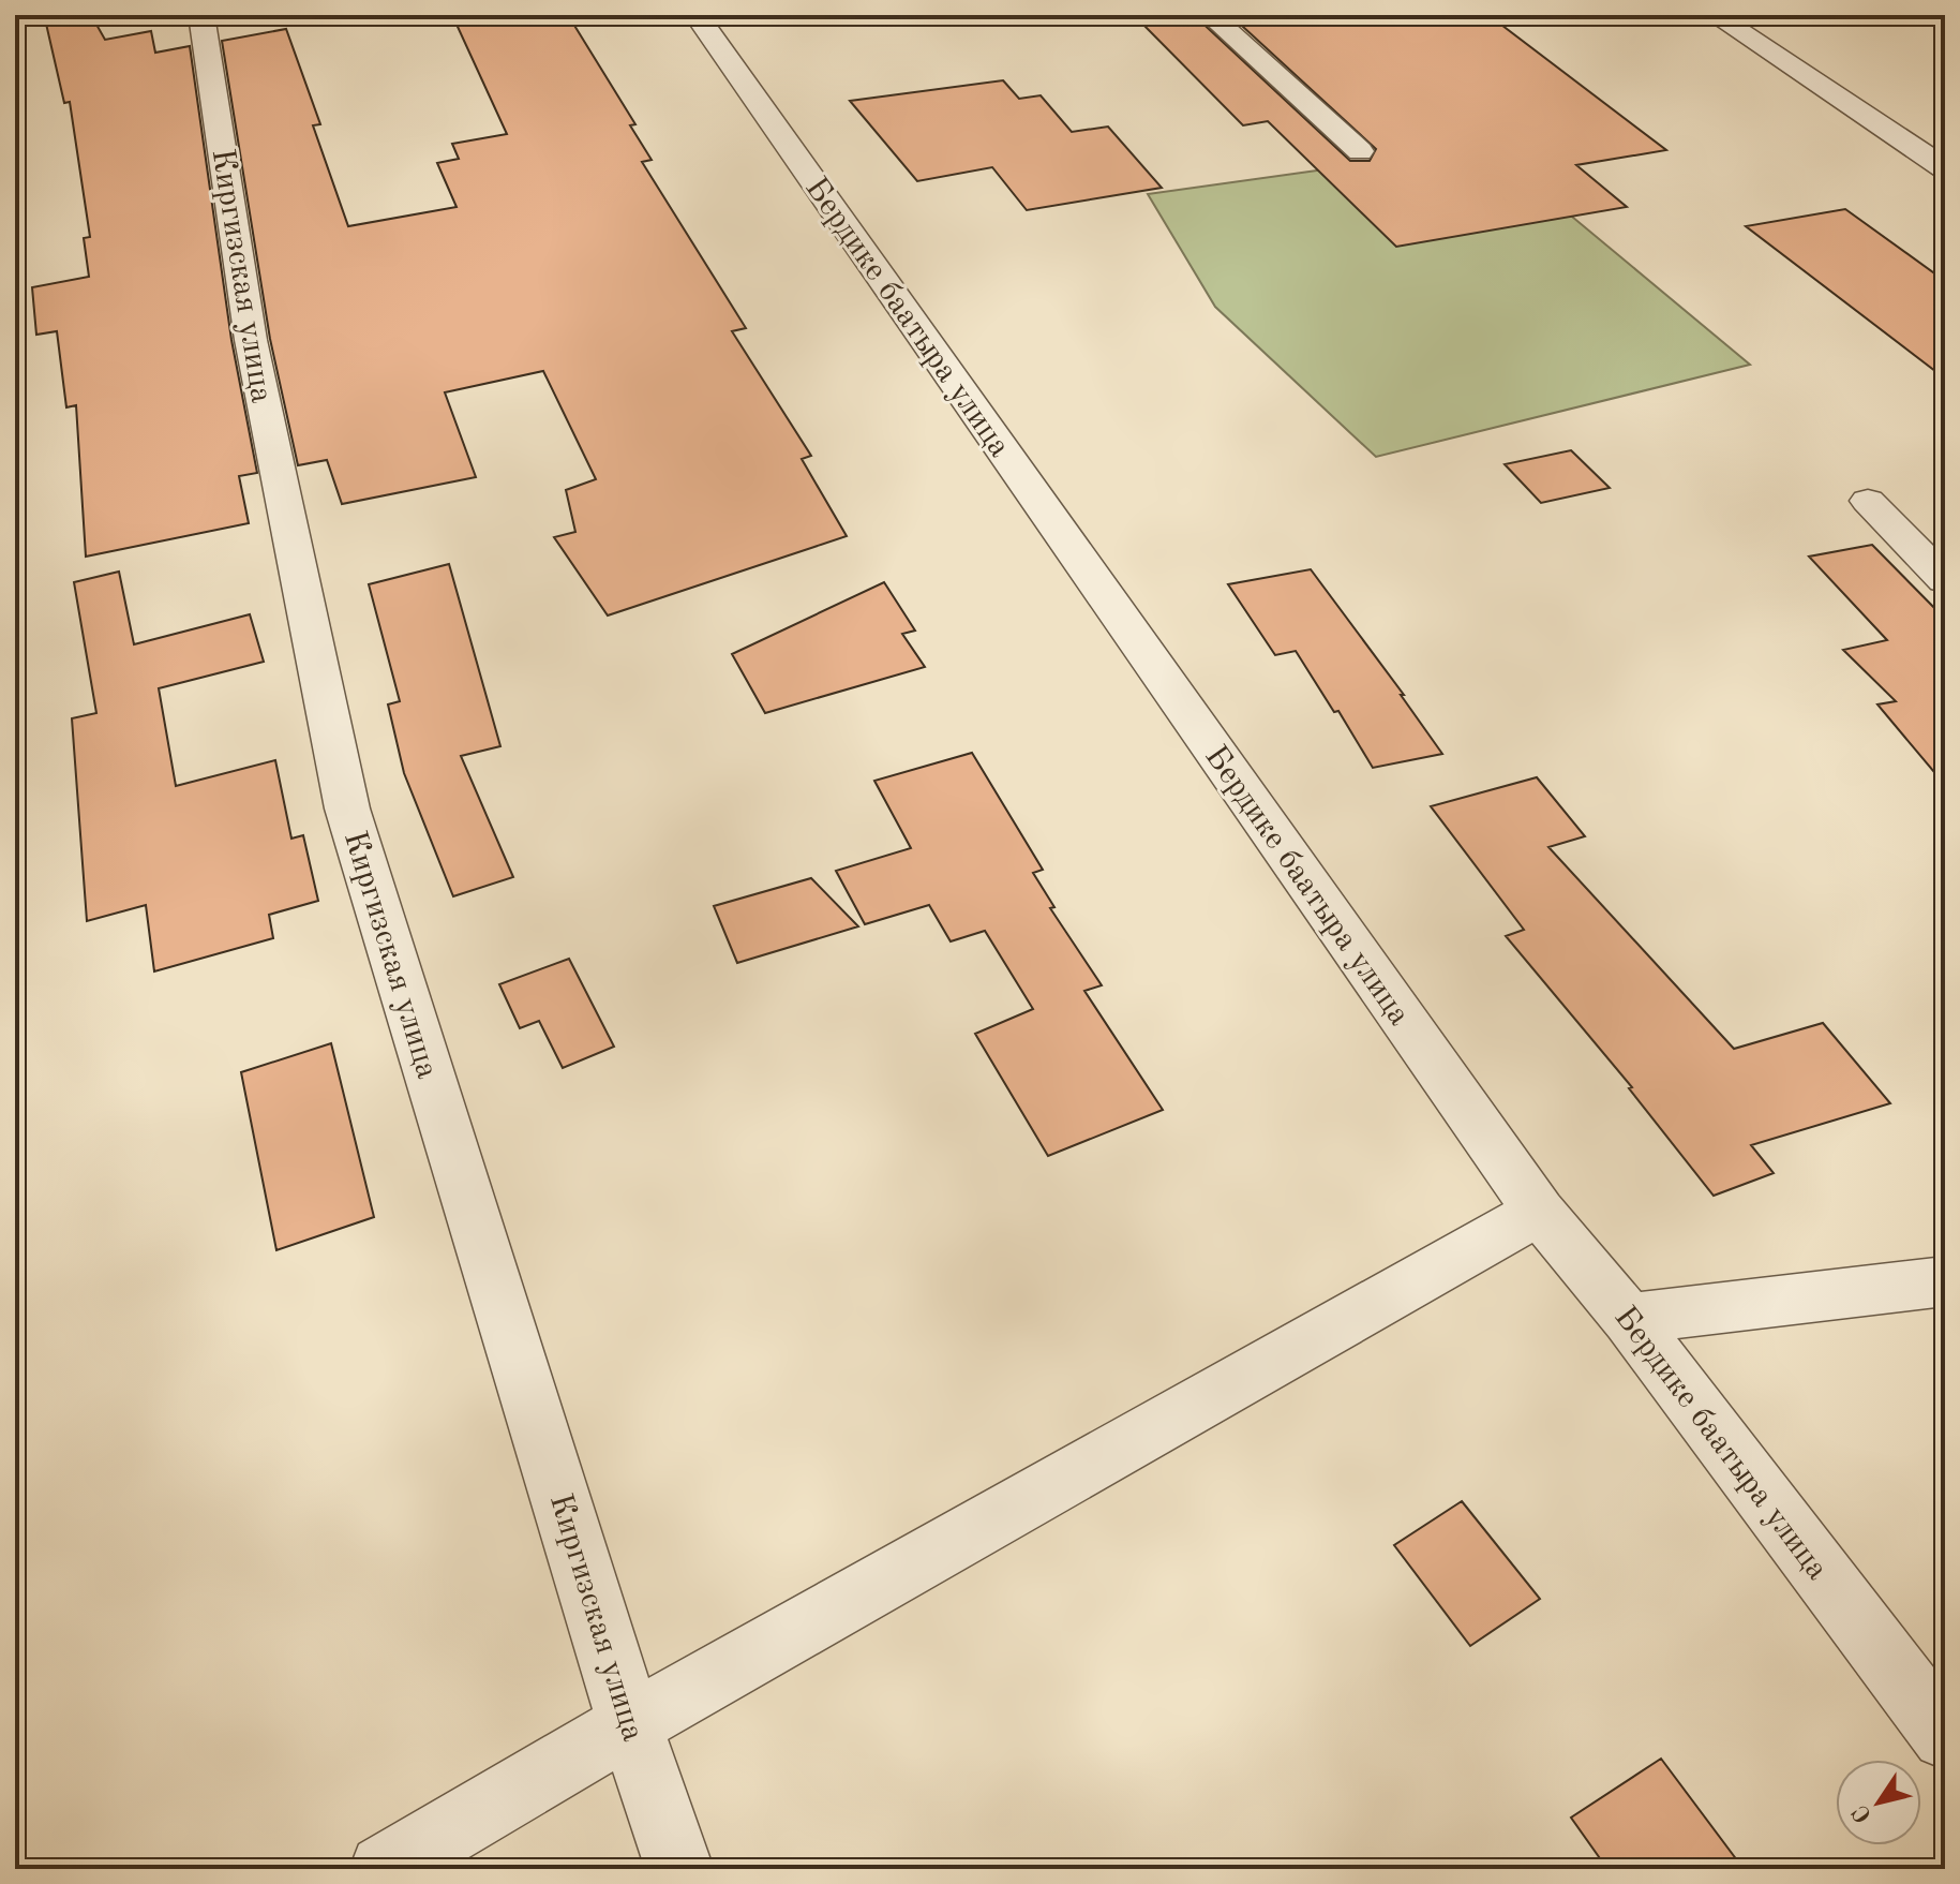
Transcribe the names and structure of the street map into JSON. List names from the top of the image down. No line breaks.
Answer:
{"streets":{"street":["Киргизская улица","Бердике баатыра улица"]},"north":"bottom left"}
